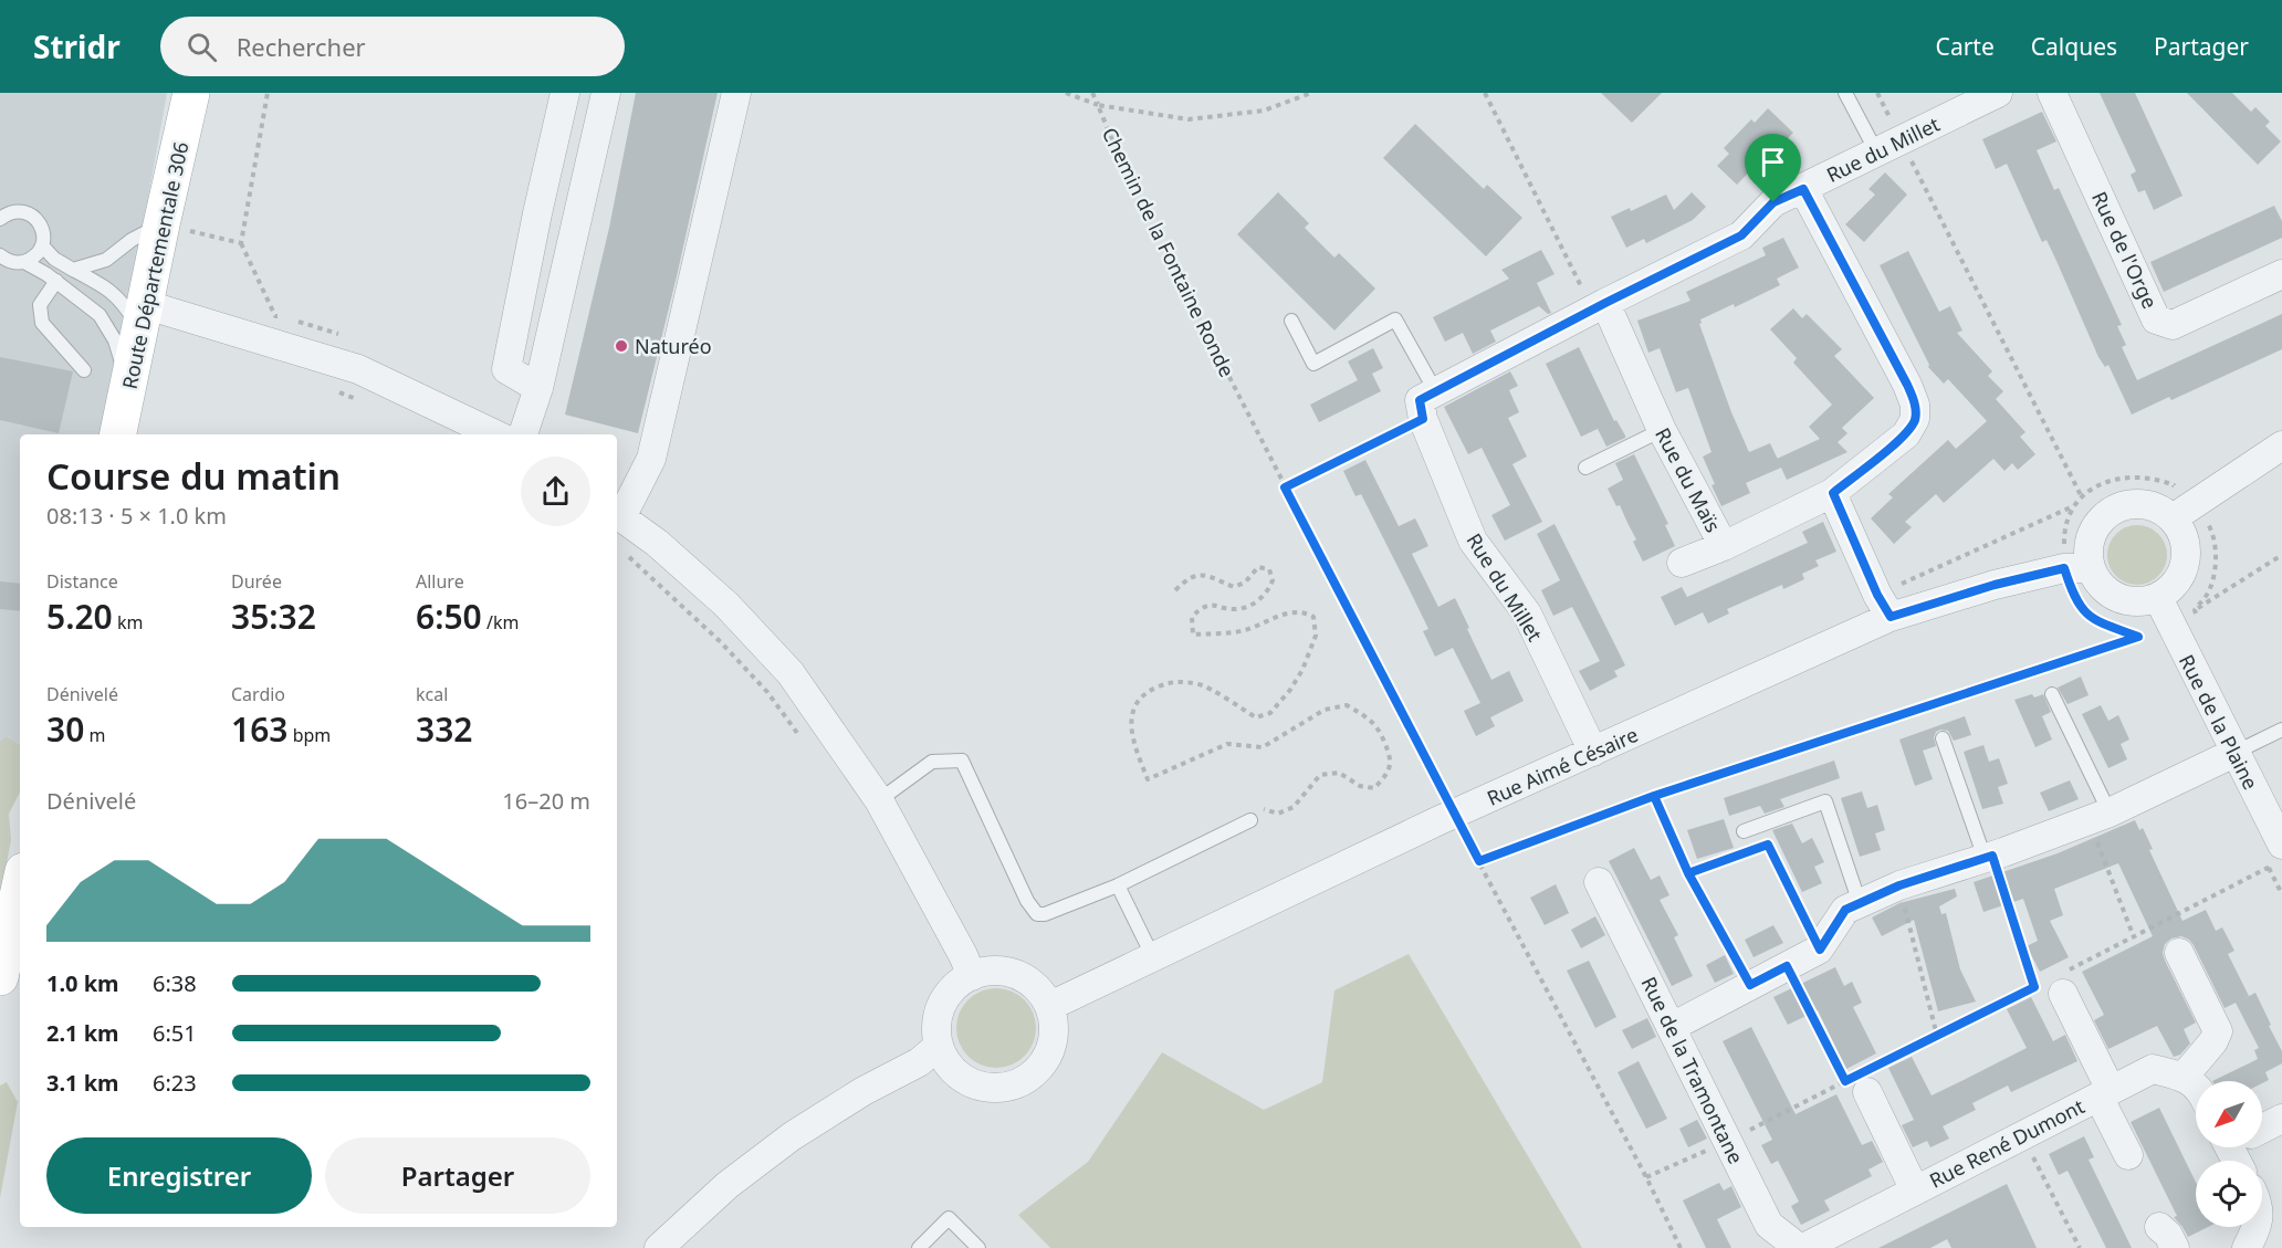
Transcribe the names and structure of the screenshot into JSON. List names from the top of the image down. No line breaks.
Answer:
{"streets":{"main road":["Route Départementale 306"],"street":["Rue du Millet","Rue de l'Orge","Rue du Maïs","Rue de la Plaine","Rue Aimé Césaire","Rue de la Tramontane","Rue René Dumont"],"path":["Chemin de la Fontaine Ronde"]},"crossings":[["Rue du Millet","Rue du Maïs"],["Rue du Millet","Rue Aimé Césaire"],["Chemin de la Fontaine Ronde","Rue Aimé Césaire"],["Rue de la Plaine","Rue Aimé Césaire"],["Rue de la Tramontane","Rue René Dumont"]],"places":["Naturéo"],"north":"bottom left","page":{"header":"Stridr","search":"Rechercher","nav":["Carte","Calques","Partager"],"heading":["Course du matin","08:13 · 5 × 1.0 km"],"stats":[["Distance","5.20 km"],["Durée","35:32"],["Allure","6:50 /km"],["Dénivelé","30 m"],["Cardio","163 bpm"],["kcal","332"]],"chart":["Dénivelé","16–20 m"],"list":[{"name":"1.0 km","note":"6:38"},{"name":"2.1 km","note":"6:51"},{"name":"3.1 km","note":"6:23"}],"buttons":["Enregistrer","Partager"]}}
